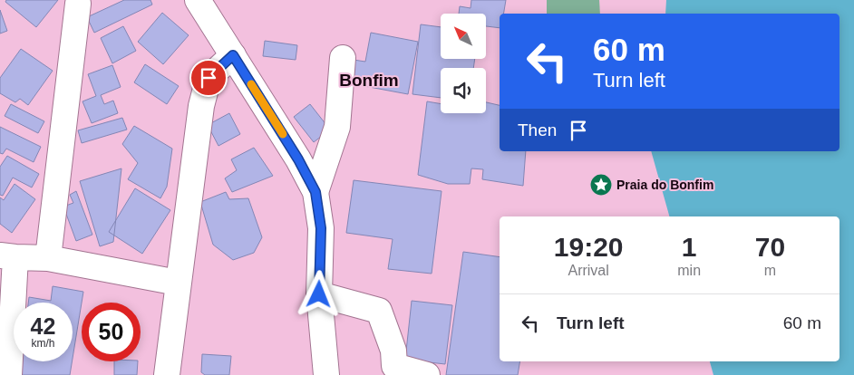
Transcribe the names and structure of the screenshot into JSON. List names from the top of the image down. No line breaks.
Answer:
{"districts":["Bonfim"],"places":{"place":["Praia do Bonfim"]},"north":"top left","page":{"turn":["60 m","Turn left"],"then":"Then","eta":["19:20","Arrival","1","min","70","m"],"list":[{"name":"Turn left","value":"60 m"}],"speed":"42 km/h","limit":"50"}}
